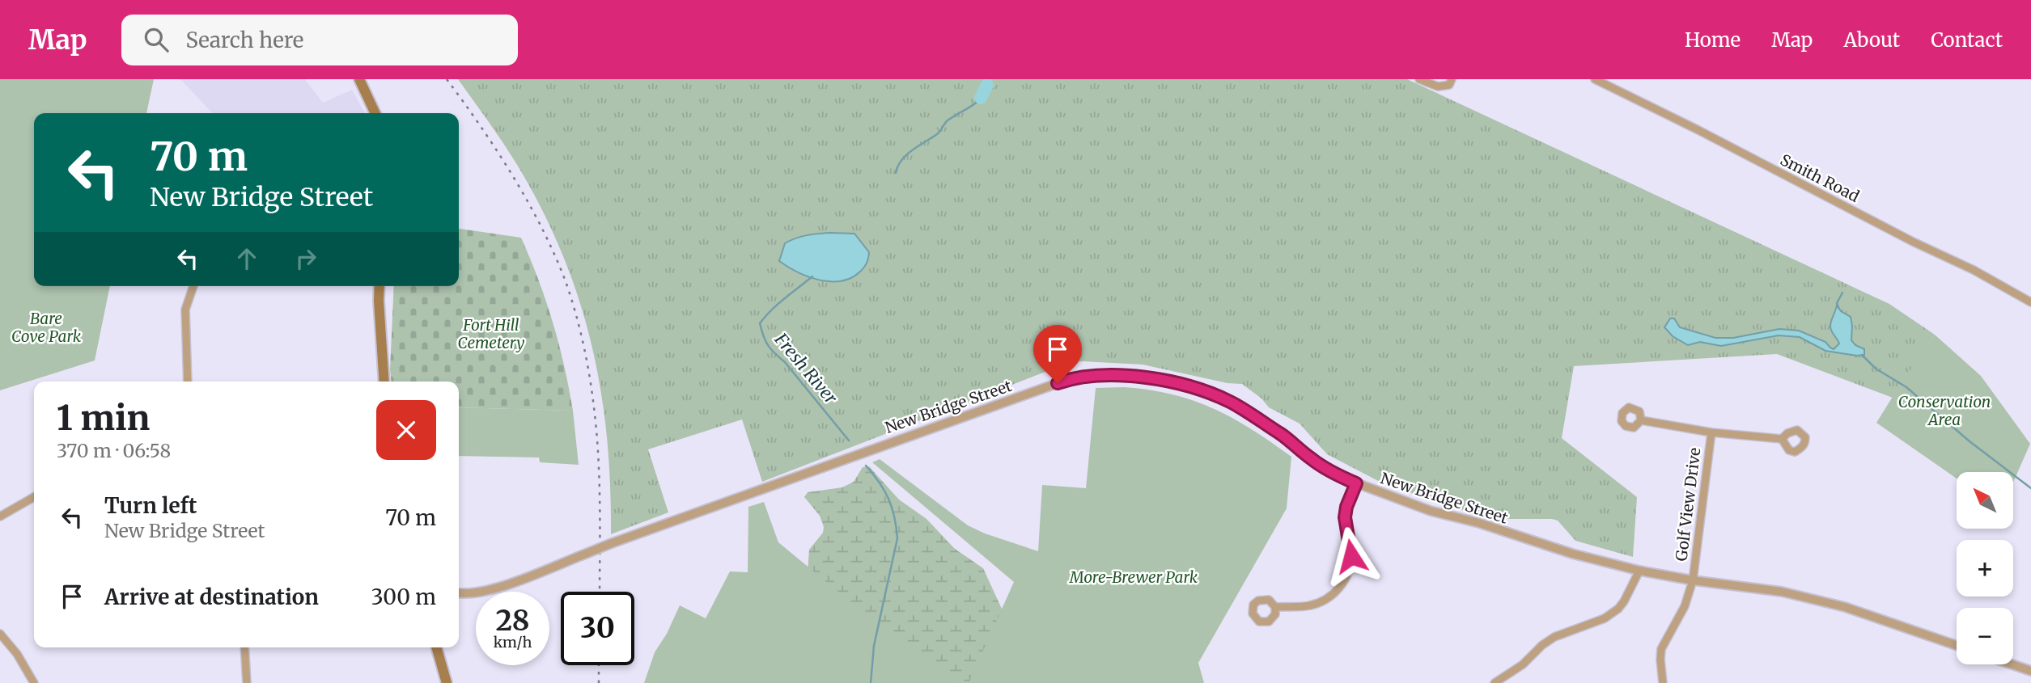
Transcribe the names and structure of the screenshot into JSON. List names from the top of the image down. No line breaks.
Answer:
{"streets":{"street":["Smith Road","New Bridge Street","Golf View Drive"]},"crossings":[["New Bridge Street","Golf View Drive"]],"water":["Fresh River"],"parks":["Bare Cove Park","Fort Hill Cemetery","Conservation Area","More-Brewer Park"],"north":"top left","page":{"header":"Map","search":"Search here","nav":["Home","Map","About","Contact"],"turn":["70 m","New Bridge Street"],"heading":["1 min","370 m · 06:58"],"map_buttons":["+","−"],"list":[{"name":"Turn left","note":"New Bridge Street","value":"70 m"},{"name":"Arrive at destination","value":"300 m"}],"speed":"28 km/h","limit":"30"}}
